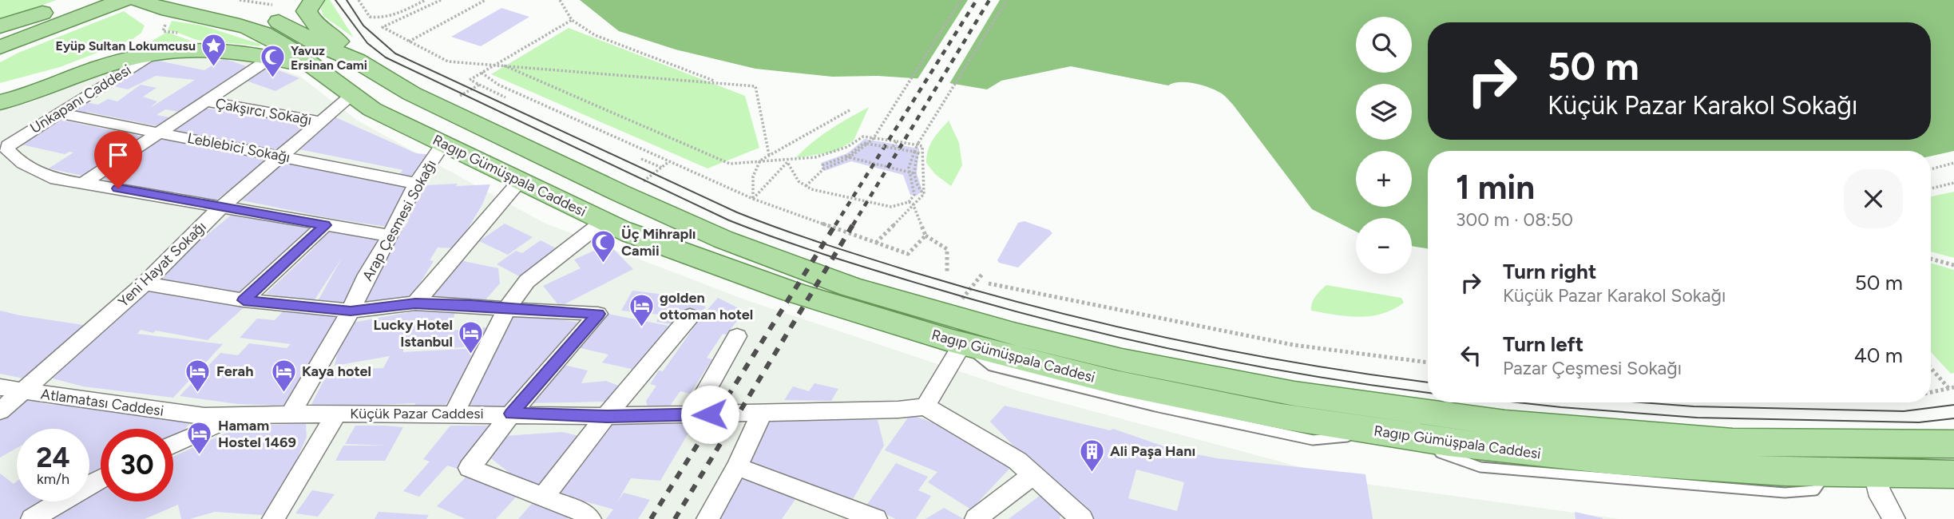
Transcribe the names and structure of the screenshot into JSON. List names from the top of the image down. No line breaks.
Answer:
{"streets":{"main road":["Ragıp Gümüşpala Caddesi"],"street":["Unkapanı Caddesi","Çakşırcı Sokağı","Leblebici Sokağı","Arap Çesmesi Sokağı","Yeni Hayat Sokağı","Atlamatası Caddesi","Küçük Pazar Caddesi"]},"crossings":[["Unkapanı Caddesi","Leblebici Sokağı"],["Çakşırcı Sokağı","Yeni Hayat Sokağı"],["Leblebici Sokağı","Arap Çesmesi Sokağı"],["Leblebici Sokağı","Yeni Hayat Sokağı"],["Ragıp Gümüşpala Caddesi","Arap Çesmesi Sokağı"],["Ragıp Gümüşpala Caddesi","Yeni Hayat Sokağı"],["Arap Çesmesi Sokağı","Küçük Pazar Caddesi"],["Yeni Hayat Sokağı","Atlamatası Caddesi"],["Atlamatası Caddesi","Küçük Pazar Caddesi"]],"places":{"place":["Eyüp Sultan Lokumcusu"],"mosque":["Yavuz Ersinan Cami","Üç Mihraplı Camii"],"hotel":["golden ottoman hotel","Lucky Hotel Istanbul","Ferah","Kaya hotel","Hamam Hostel 1469"],"building":["Ali Paşa Hanı"]},"page":{"map_buttons":["+","−"],"turn":["50 m","Küçük Pazar Karakol Sokağı"],"heading":["1 min","300 m · 08:50"],"list":[{"name":"Turn right","note":"Küçük Pazar Karakol Sokağı","value":"50 m"},{"name":"Turn left","note":"Pazar Çeşmesi Sokağı","value":"40 m"}],"speed":"24 km/h","limit":"30"}}
